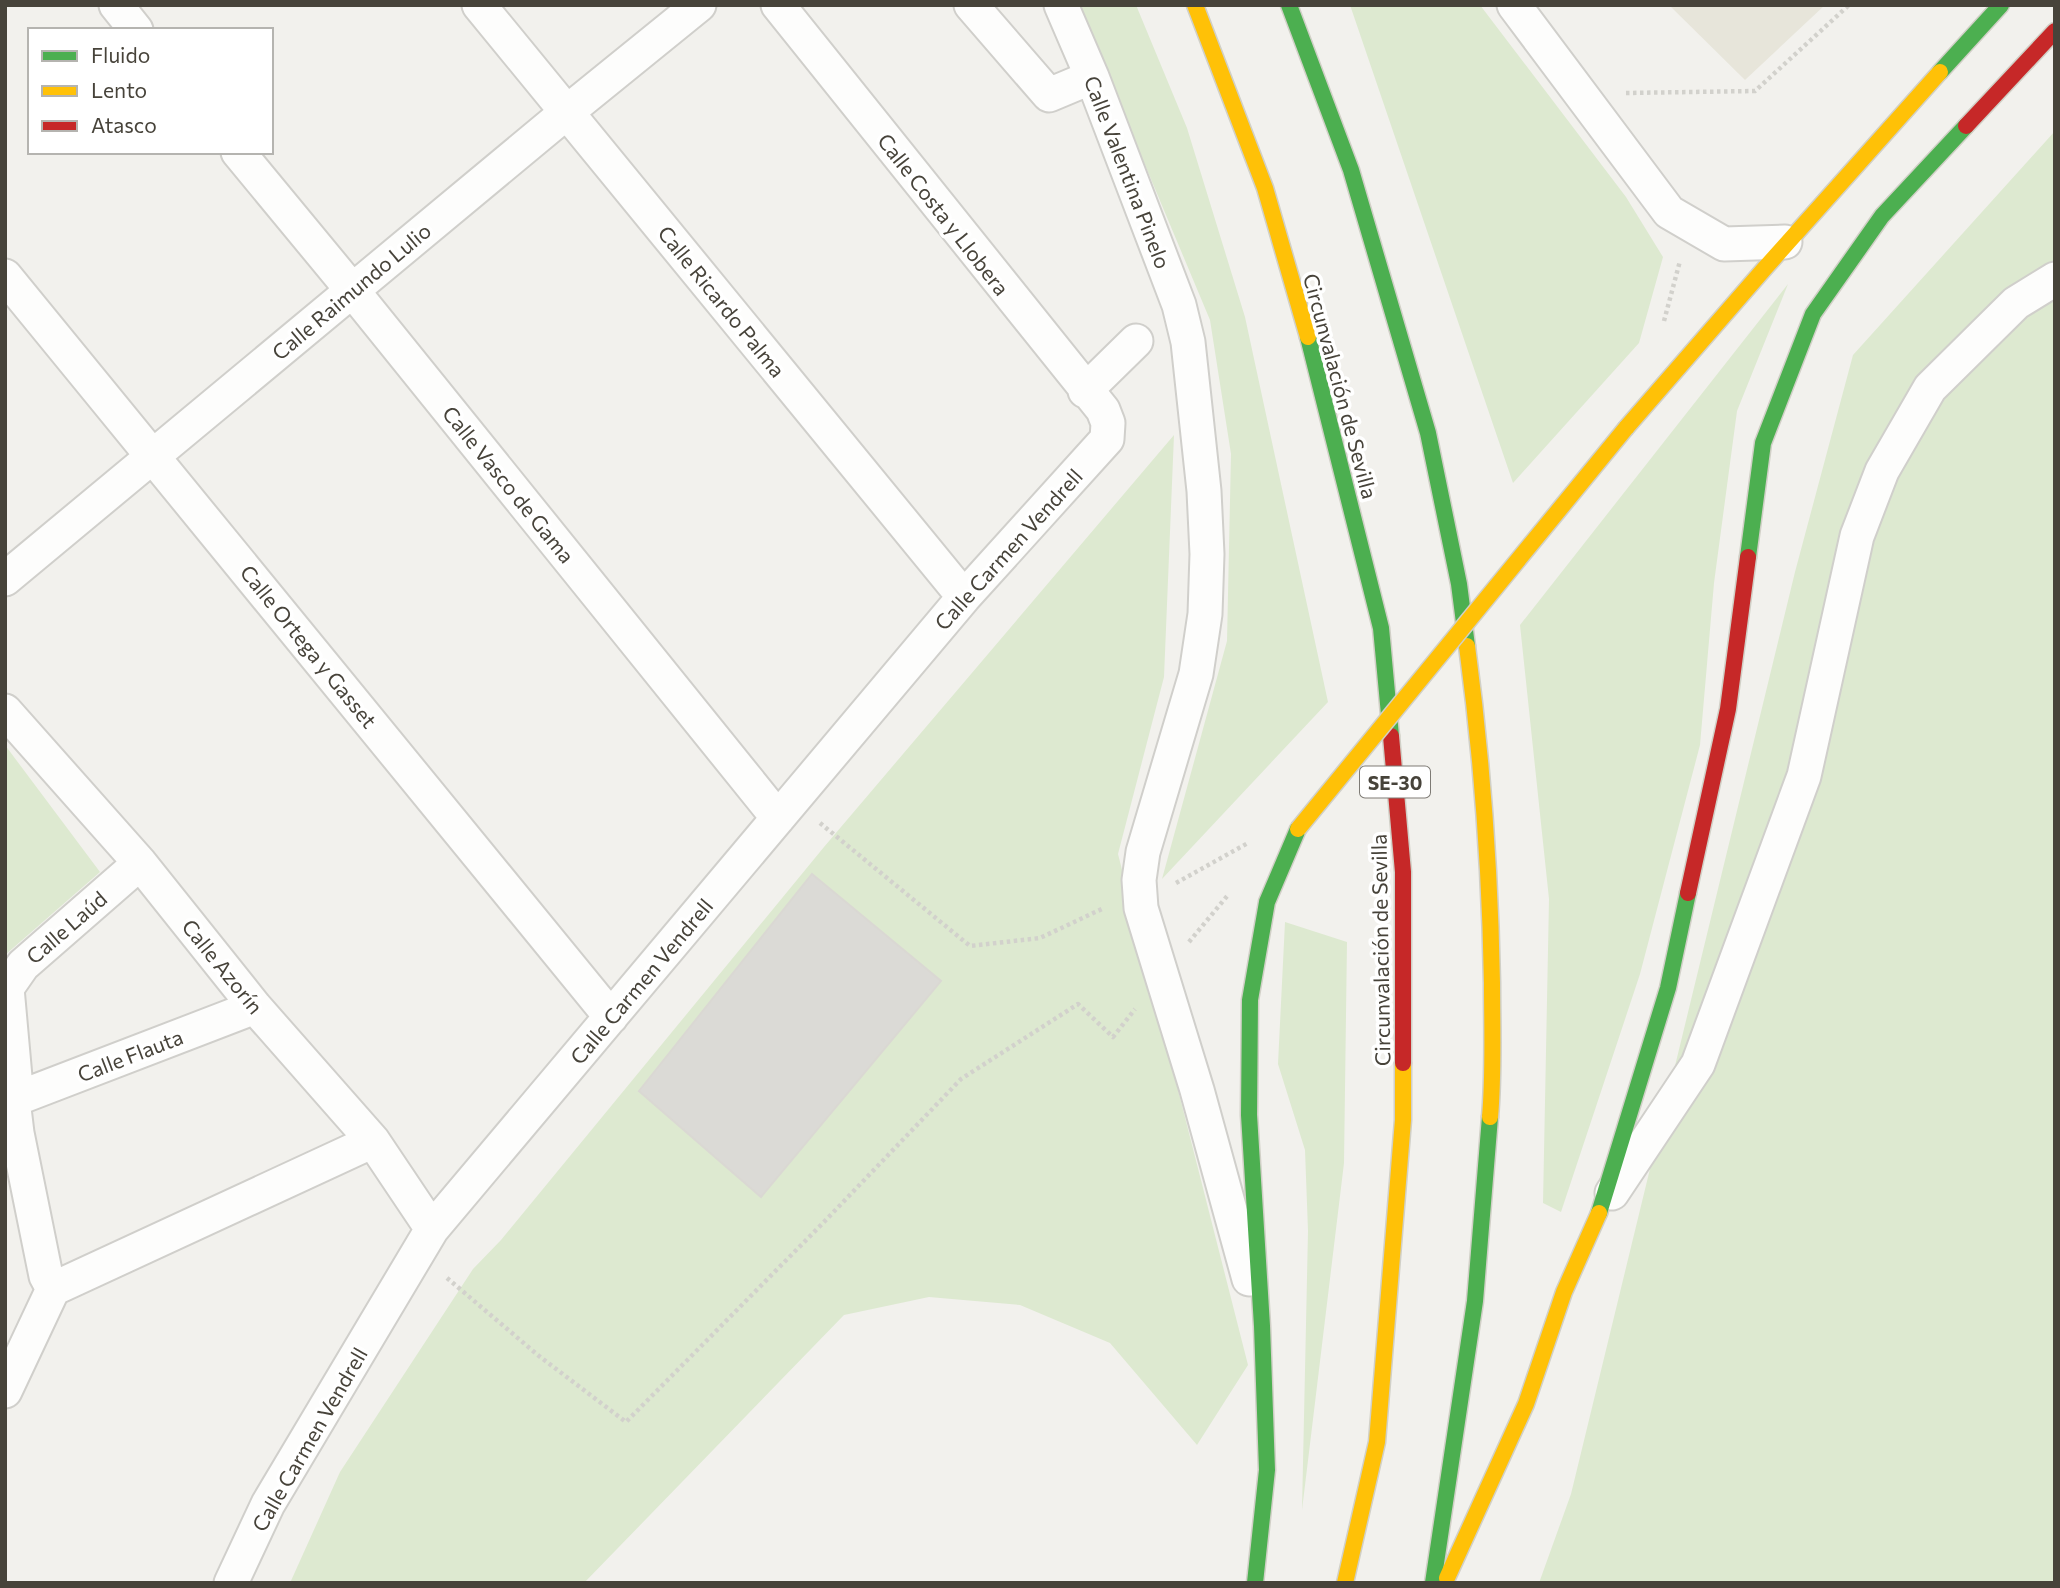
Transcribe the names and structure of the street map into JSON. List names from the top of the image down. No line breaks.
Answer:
{"streets":{"main road":["Circunvalación de Sevilla","SE-30"],"street":["Calle Valentina Pinelo","Calle Costa y Llobera","Calle Raimundo Lulio","Calle Ricardo Palma","Calle Vasco de Gama","Calle Carmen Vendrell","Calle Ortega y Gasset","Calle Laúd","Calle Azorín","Calle Flauta"]},"crossings":[["Calle Costa y Llobera","Calle Carmen Vendrell"],["Calle Raimundo Lulio","Calle Ricardo Palma"],["Calle Raimundo Lulio","Calle Vasco de Gama"],["Calle Raimundo Lulio","Calle Ortega y Gasset"],["Calle Ricardo Palma","Calle Carmen Vendrell"],["Calle Vasco de Gama","Calle Carmen Vendrell"],["Calle Carmen Vendrell","Calle Ortega y Gasset"],["Calle Carmen Vendrell","Calle Azorín"],["Calle Laúd","Calle Azorín"],["Calle Laúd","Calle Flauta"],["Calle Azorín","Calle Flauta"]],"legend":["Fluido","Lento","Atasco"]}
